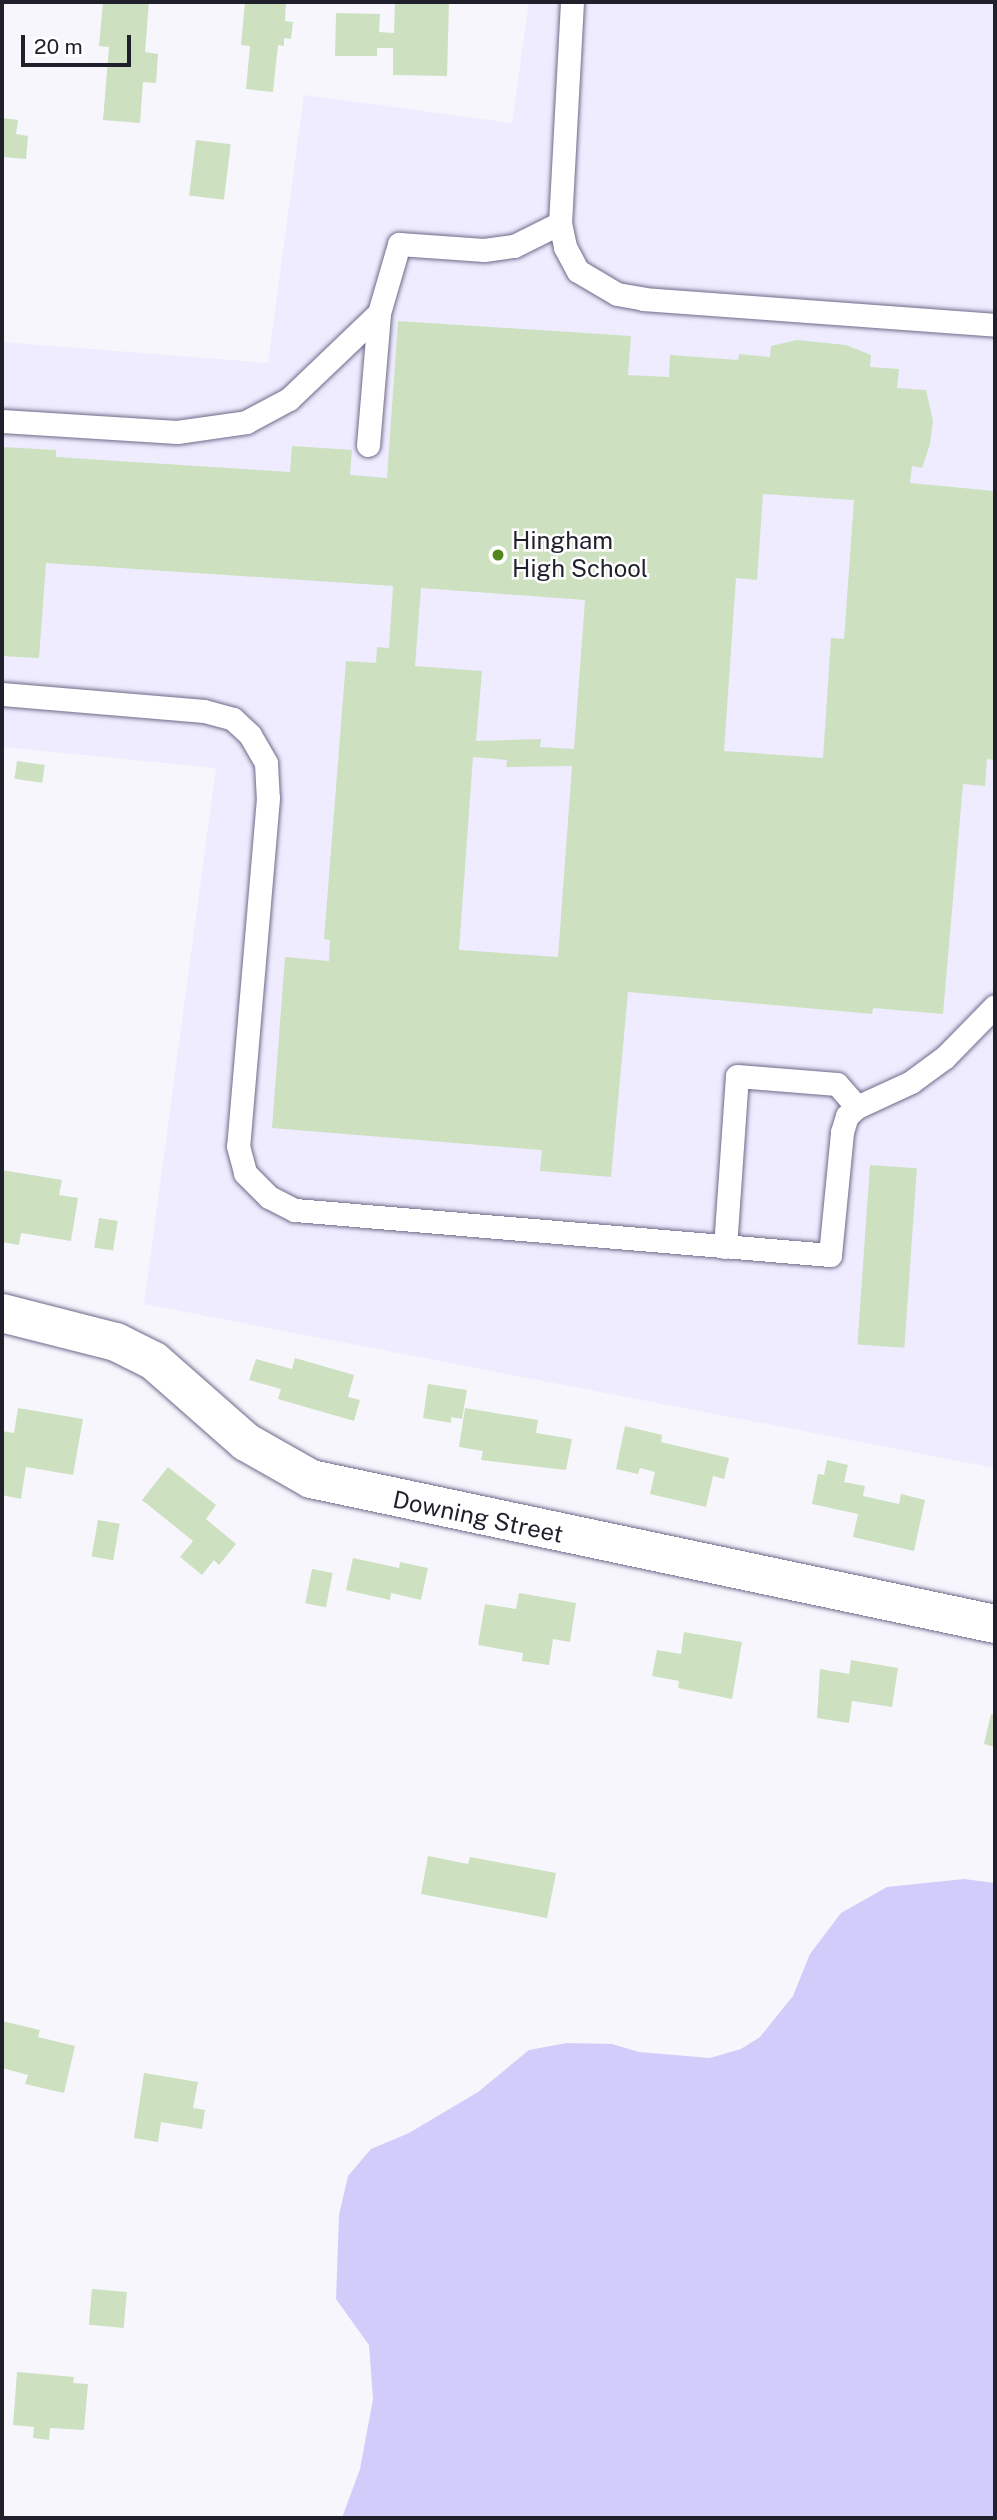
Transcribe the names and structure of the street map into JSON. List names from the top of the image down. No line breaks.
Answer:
{"streets":{"street":["Downing Street"]},"places":["Hingham High School"],"scale_bar":"20 m"}
